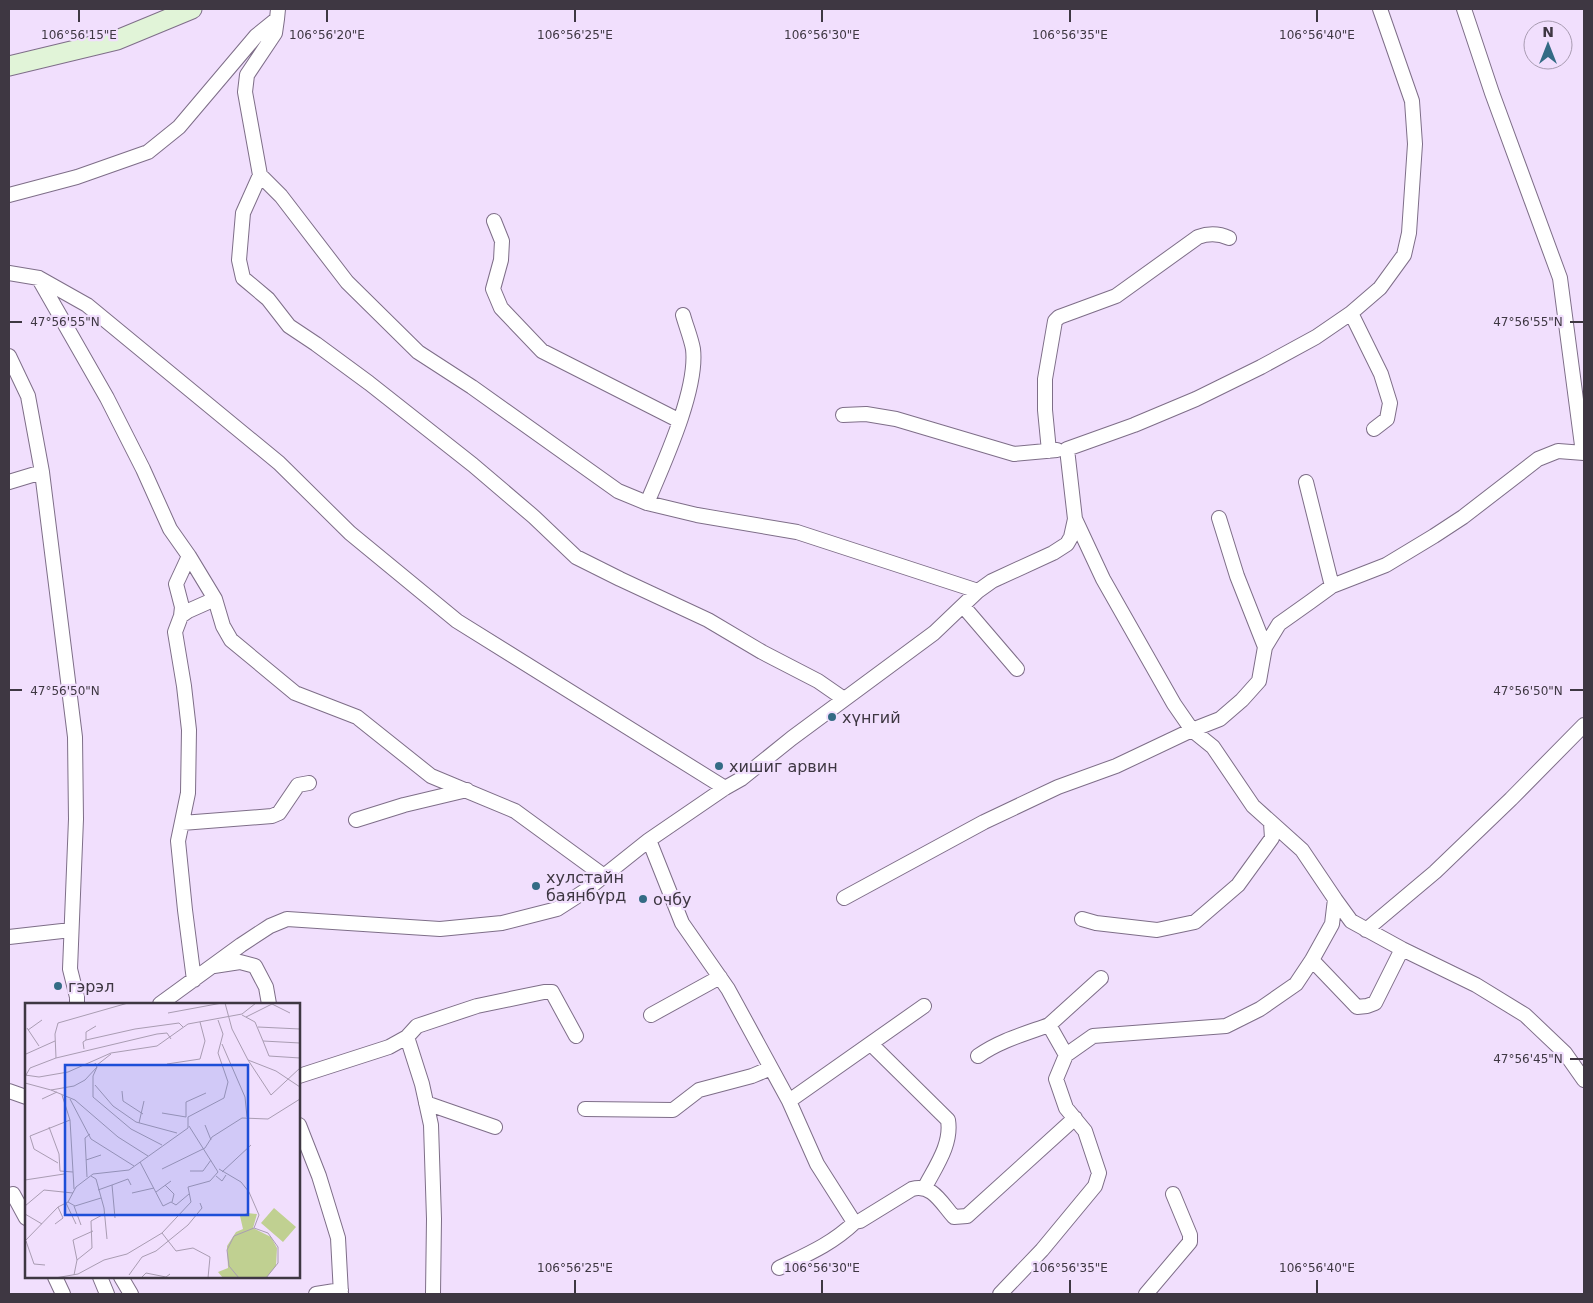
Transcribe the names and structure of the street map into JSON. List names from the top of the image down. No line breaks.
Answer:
{"places":["хүнгий","хишиг арвин","хулстайн баянбүрд","очбу","гэрэл"],"north":"top","coordinates":["106°56'15\"E","106°56'20\"E","106°56'25\"E","106°56'30\"E","106°56'35\"E","106°56'40\"E","47°56'55\"N","47°56'50\"N","47°56'45\"N"]}
